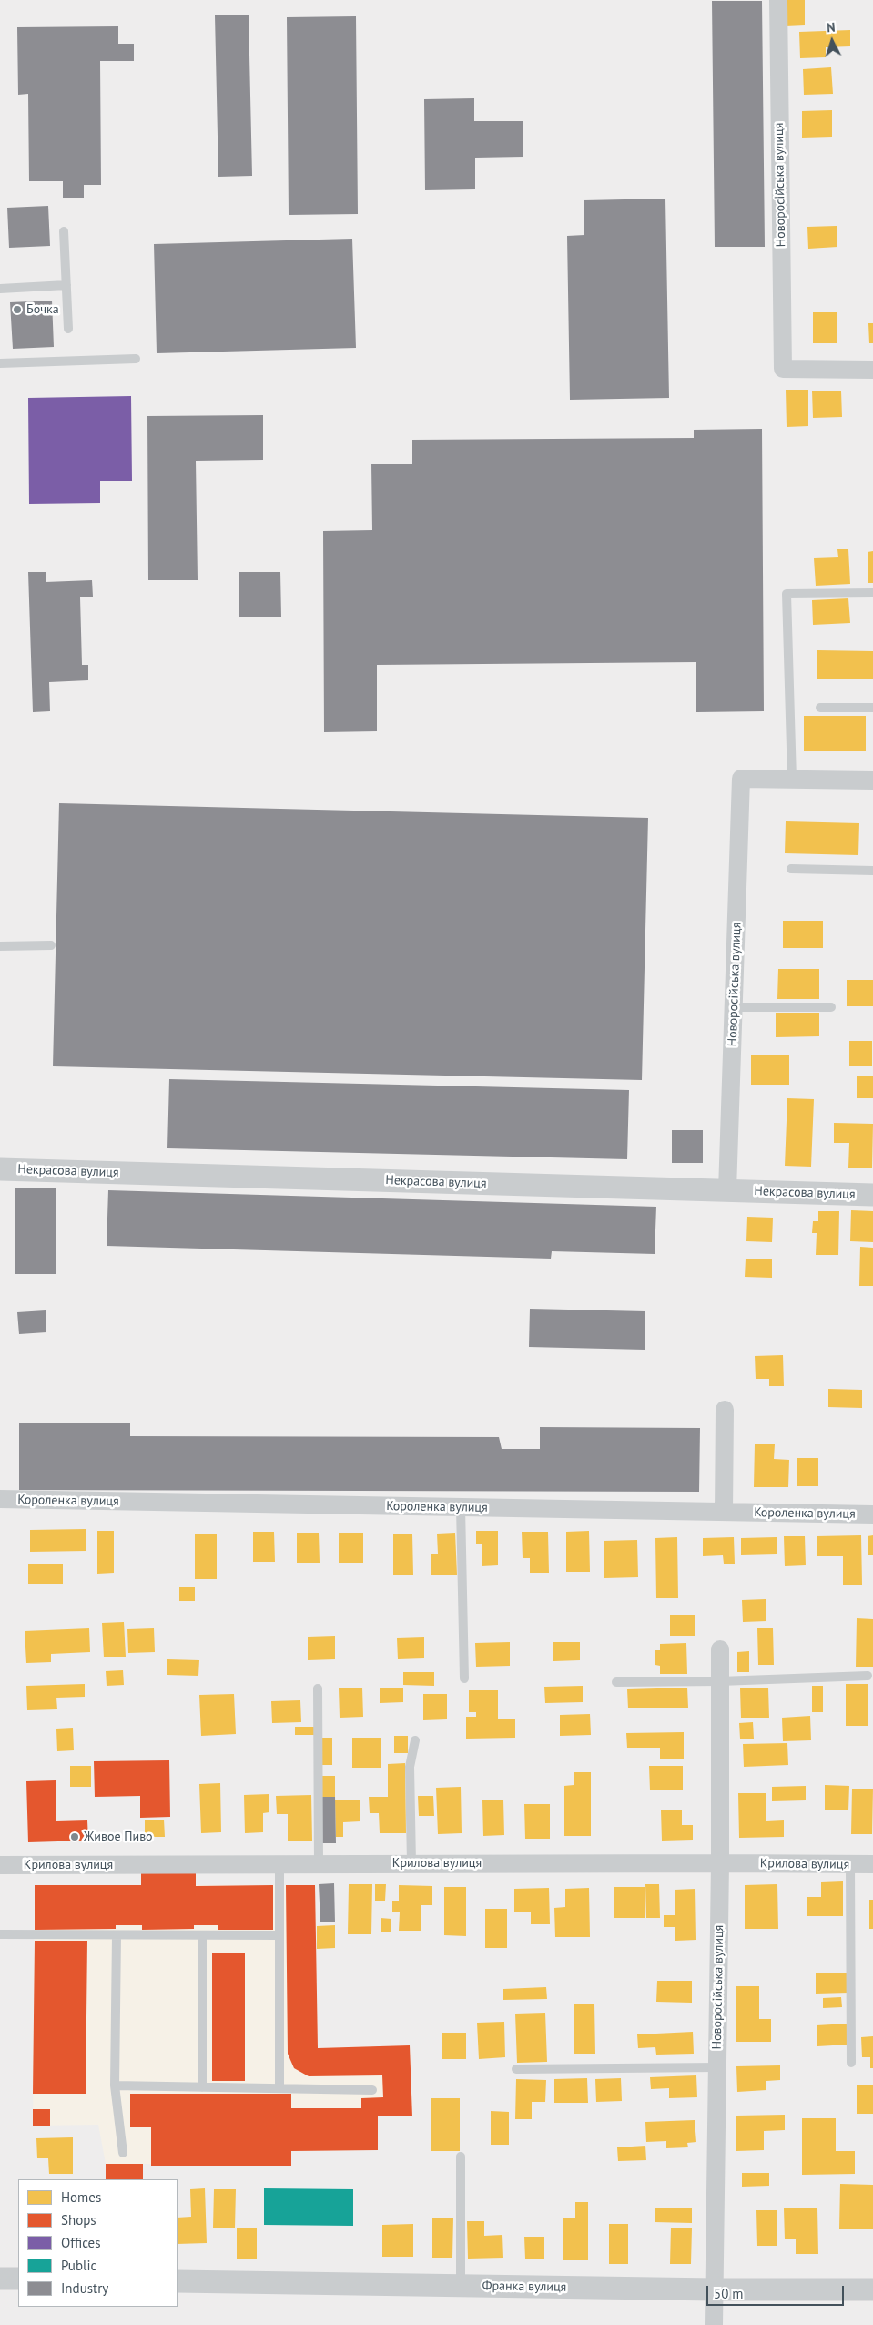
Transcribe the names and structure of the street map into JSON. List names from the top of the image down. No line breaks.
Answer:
{"streets":{"street":["Новоросійська вулиця","Некрасова вулиця","Короленка вулиця","Крилова вулиця","Франка вулиця"]},"crossings":[["Новоросійська вулиця","Некрасова вулиця"],["Новоросійська вулиця","Крилова вулиця"],["Новоросійська вулиця","Франка вулиця"]],"places":["Бочка","Живое Пиво"],"legend":["Homes","Shops","Offices","Public","Industry"],"scale_bar":"50 m","north":"top"}
